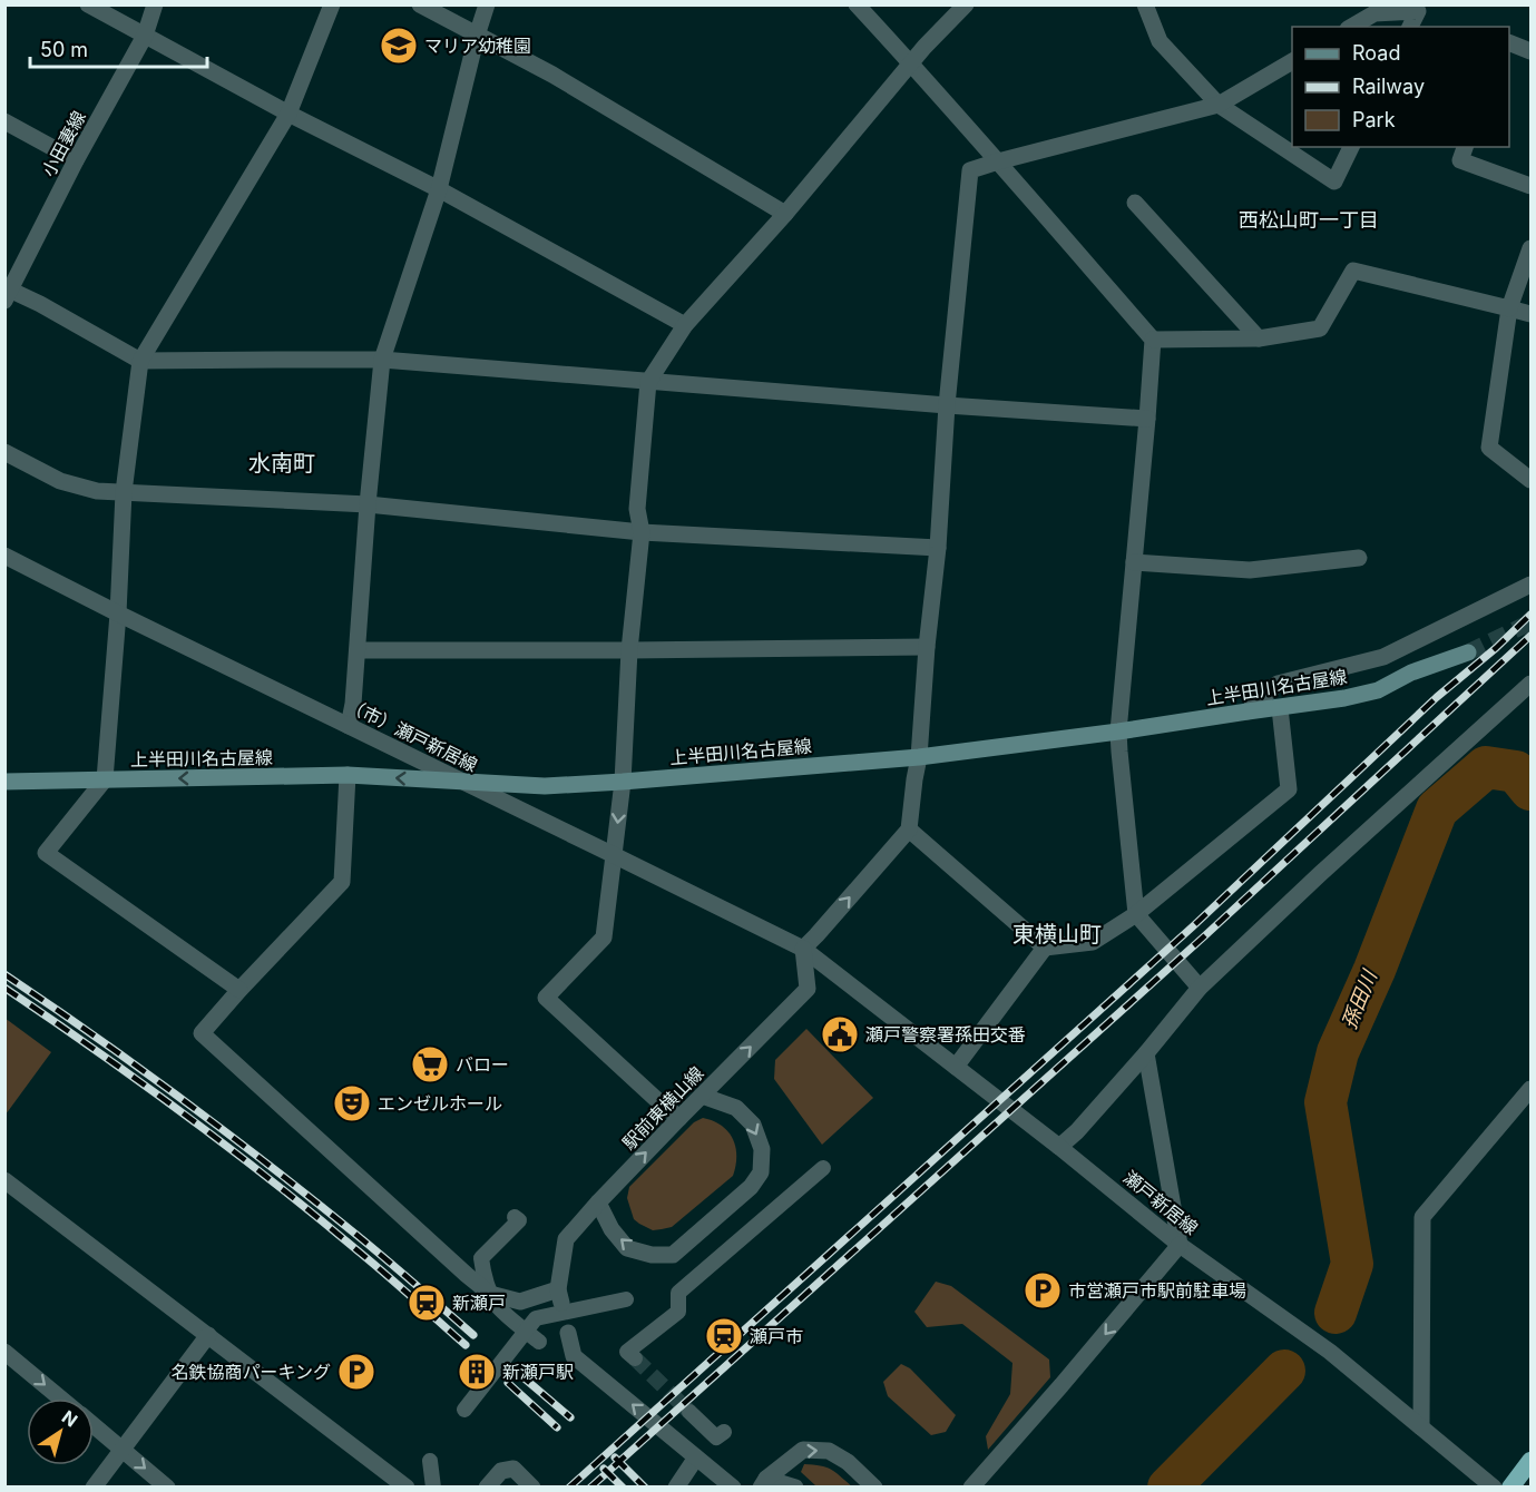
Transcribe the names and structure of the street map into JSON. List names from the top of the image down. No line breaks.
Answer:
{"streets":{"main road":["上半田川名古屋線"],"street":["小田妻線","（市）瀬戸新居線","駅前東横山線","瀬戸新居線"]},"crossings":[["上半田川名古屋線","（市）瀬戸新居線"],["（市）瀬戸新居線","駅前東横山線"],["（市）瀬戸新居線","瀬戸新居線"],["駅前東横山線","瀬戸新居線"]],"districts":["西松山町一丁目","水南町","東横山町"],"water":["孫田川"],"places":{"school or university":["マリア幼稚園"],"public building":["瀬戸警察署孫田交番"],"supermarket":["バロー"],"theatre":["エンゼルホール"],"parking":["市営瀬戸市駅前駐車場","名鉄協商パーキング"],"station":["新瀬戸","瀬戸市"],"building":["新瀬戸駅"]},"legend":["Road","Railway","Park"],"scale_bar":"50 m","north":"top right"}
